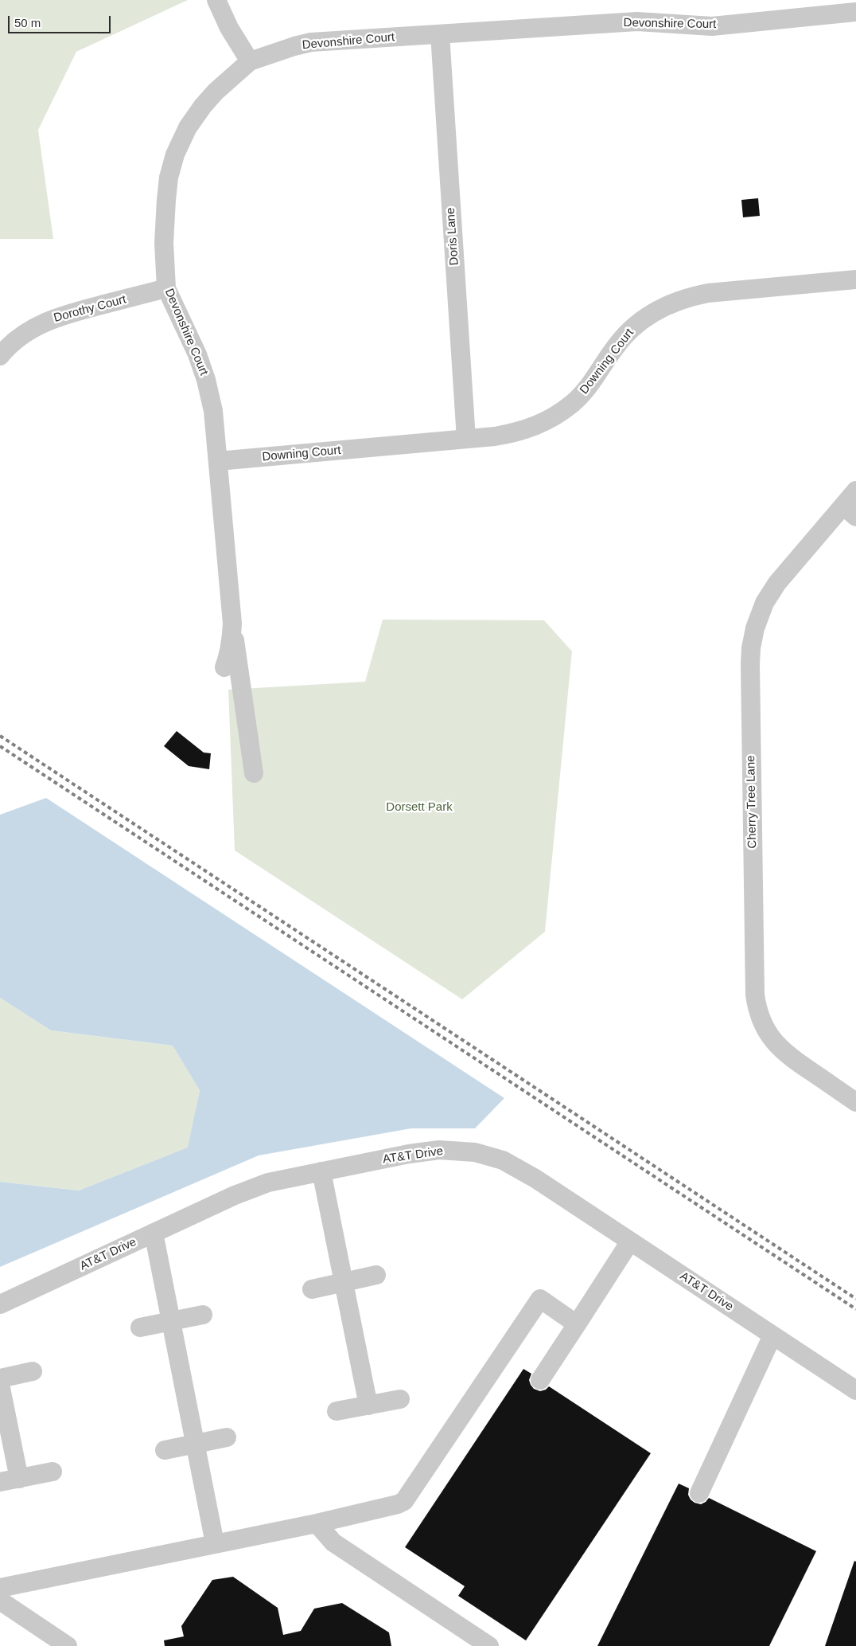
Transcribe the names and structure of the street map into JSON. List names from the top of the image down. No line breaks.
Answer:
{"streets":{"street":["Devonshire Court","Doris Lane","Dorothy Court","Downing Court","Cherry Tree Lane","AT&T Drive"]},"crossings":[["Devonshire Court","Doris Lane"],["Devonshire Court","Dorothy Court"],["Devonshire Court","Downing Court"],["Doris Lane","Downing Court"]],"parks":["Dorsett Park"],"scale_bar":"50 m"}
